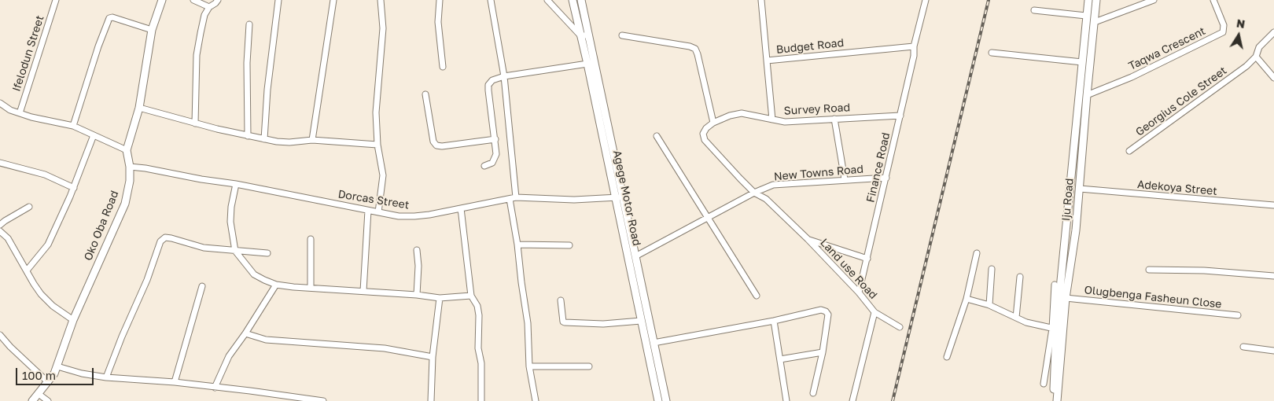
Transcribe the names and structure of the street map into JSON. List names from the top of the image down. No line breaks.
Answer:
{"streets":{"main road":["Agege Motor Road","Iju Road","Oko Oba Road"],"street":["Budget Road","Taqwa Crescent","Ifelodun Street","Georgius Cole Street","Survey Road","Finance Road","New Towns Road","Adekoya Street","Dorcas Street","Land use Road","Olugbenga Fasheun Close"]},"crossings":[["Budget Road","Survey Road"],["Budget Road","Finance Road"],["Taqwa Crescent","Iju Road"],["Survey Road","Finance Road"],["Finance Road","New Towns Road"],["Finance Road","Land use Road"],["New Towns Road","Agege Motor Road"],["New Towns Road","Land use Road"],["Adekoya Street","Iju Road"],["Agege Motor Road","Dorcas Street"],["Dorcas Street","Oko Oba Road"],["Iju Road","Olugbenga Fasheun Close"]],"scale_bar":"100 m","north":"top"}
